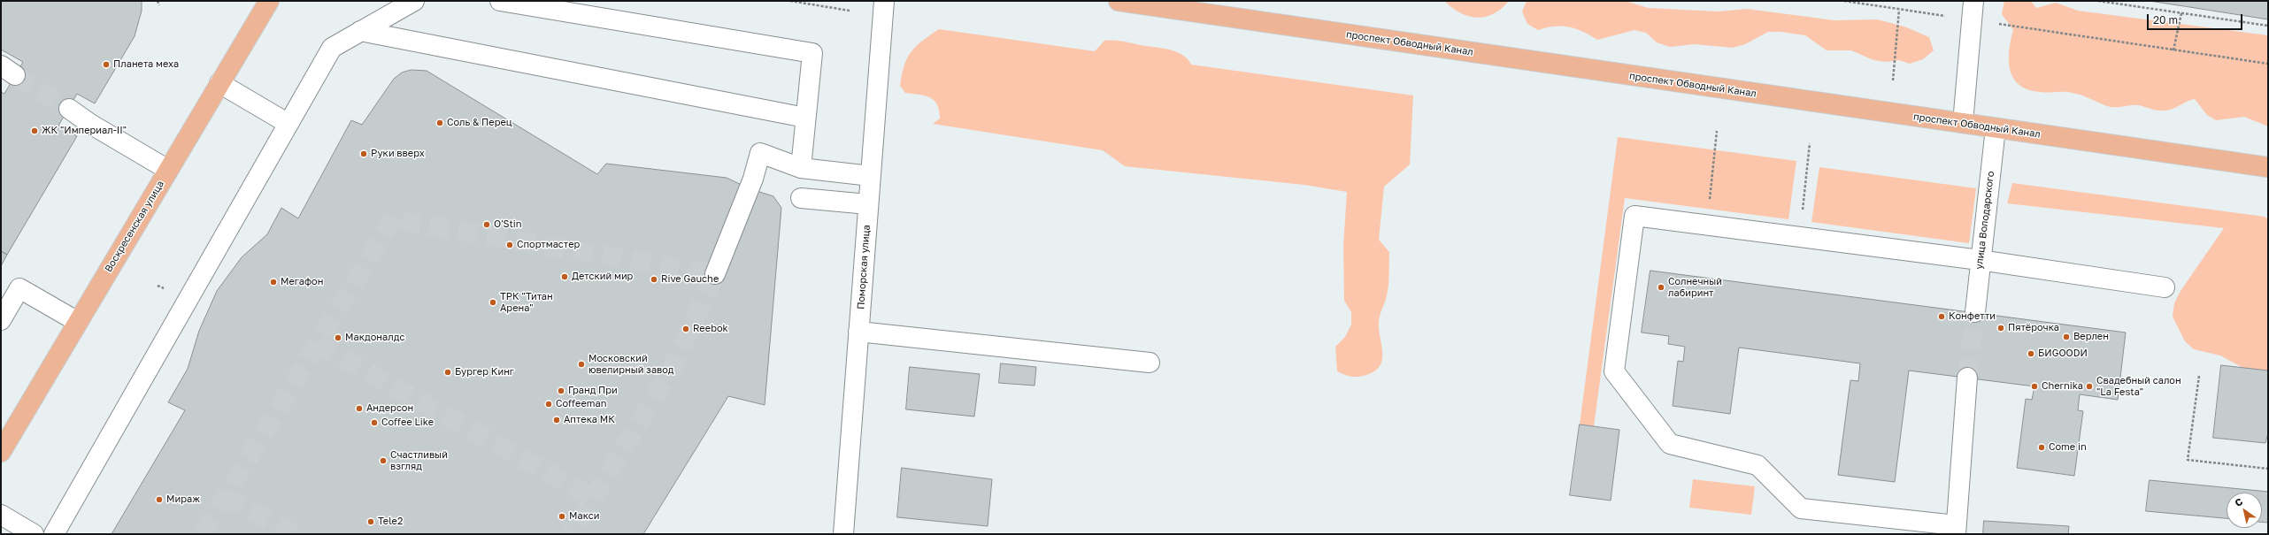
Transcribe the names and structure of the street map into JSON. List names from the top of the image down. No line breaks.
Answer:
{"streets":{"main road":["проспект Обводный Канал","Воскресенская улица"],"street":["улица Володарского","Поморская улица"]},"crossings":[["проспект Обводный Канал","улица Володарского"]],"places":["Планета меха","Соль & Перец","ЖК \"Империал-II\"","Руки вверх","O'Stin","Спортмастер","Детский мир","Rive Gauche","Мегафон","Солнечный лабиринт","ТРК \"Титан Арена\"","Конфетти","Пятёрочка","Reebok","Верлен","Макдоналдс","БИGOODИ","Московский ювелирный завод","Бургер Кинг","Chernika","Свадебный салон \"La Festa\"","Гранд При","Coffeeman","Андерсон","Аптека МК","Coffee Like","Come in","Счастливый взгляд","Мираж","Макси","Tele2"],"scale_bar":"20 m","north":"top left"}
